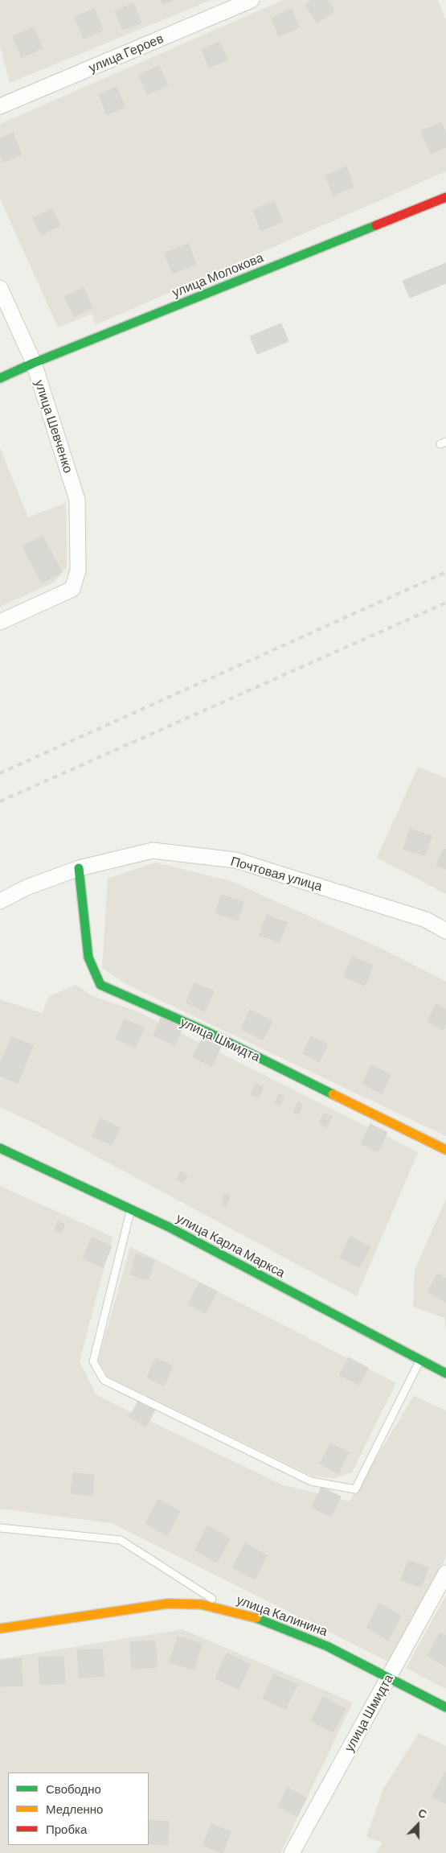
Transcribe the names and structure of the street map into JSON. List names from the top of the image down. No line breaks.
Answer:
{"streets":{"street":["улица Героев","улица Молокова","улица Шевченко","Почтовая улица","улица Шмидта","улица Карла Маркса","улица Калинина"]},"crossings":[["улица Молокова","улица Шевченко"],["Почтовая улица","улица Шмидта"],["улица Шмидта","улица Калинина"]],"legend":["Свободно","Медленно","Пробка"],"north":"top"}
